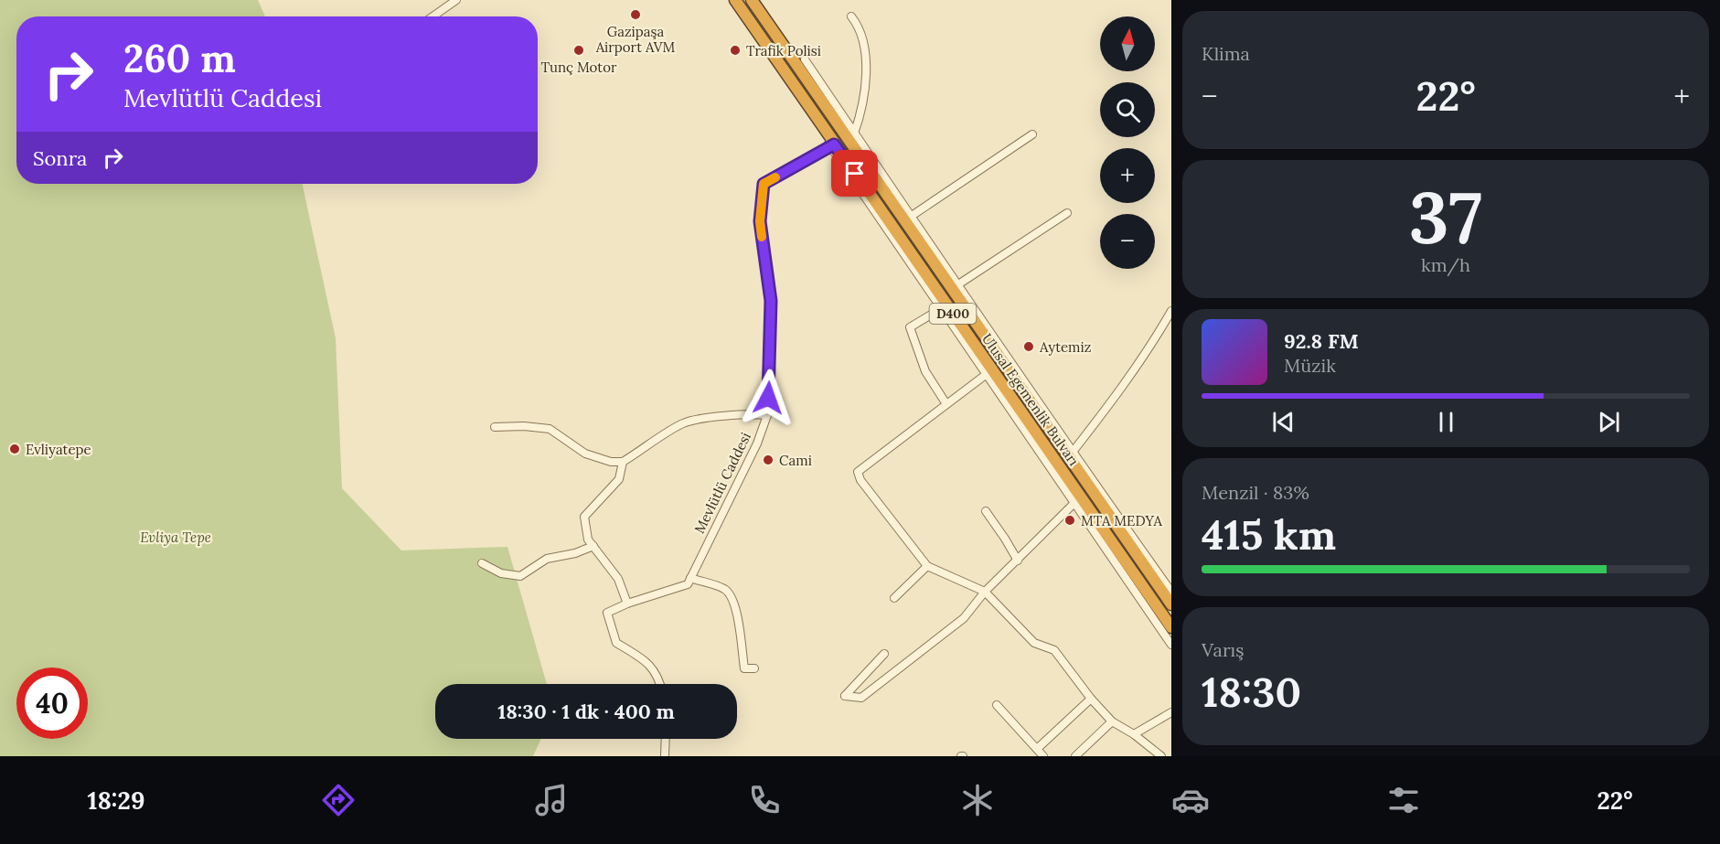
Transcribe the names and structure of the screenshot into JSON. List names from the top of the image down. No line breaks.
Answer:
{"streets":{"highway":["D400","Ulusal Egemenlik Bulvarı"],"street":["Mevlütlü Caddesi"]},"crossings":[["Ulusal Egemenlik Bulvarı","Mevlütlü Caddesi"]],"parks":["Evliya Tepe"],"places":["Gazipaşa Airport AVM","Tunç Motor","Trafik Polisi","Aytemiz","Evliyatepe","Cami","MTA MEDYA"],"north":"top","page":{"tile":["Klima",["37","km/h"],["Menzil · 83%","415 km"],["Varış","18:30"]],"map_buttons":["+","−"],"turn":["260 m","Mevlütlü Caddesi"],"heat":["−","22°","+"],"then":"Sonra","song":["92.8 FM","Müzik"],"limit":"40","trip":"18:30 · 1 dk · 400 m","tabs":["18:29","22°"]}}
